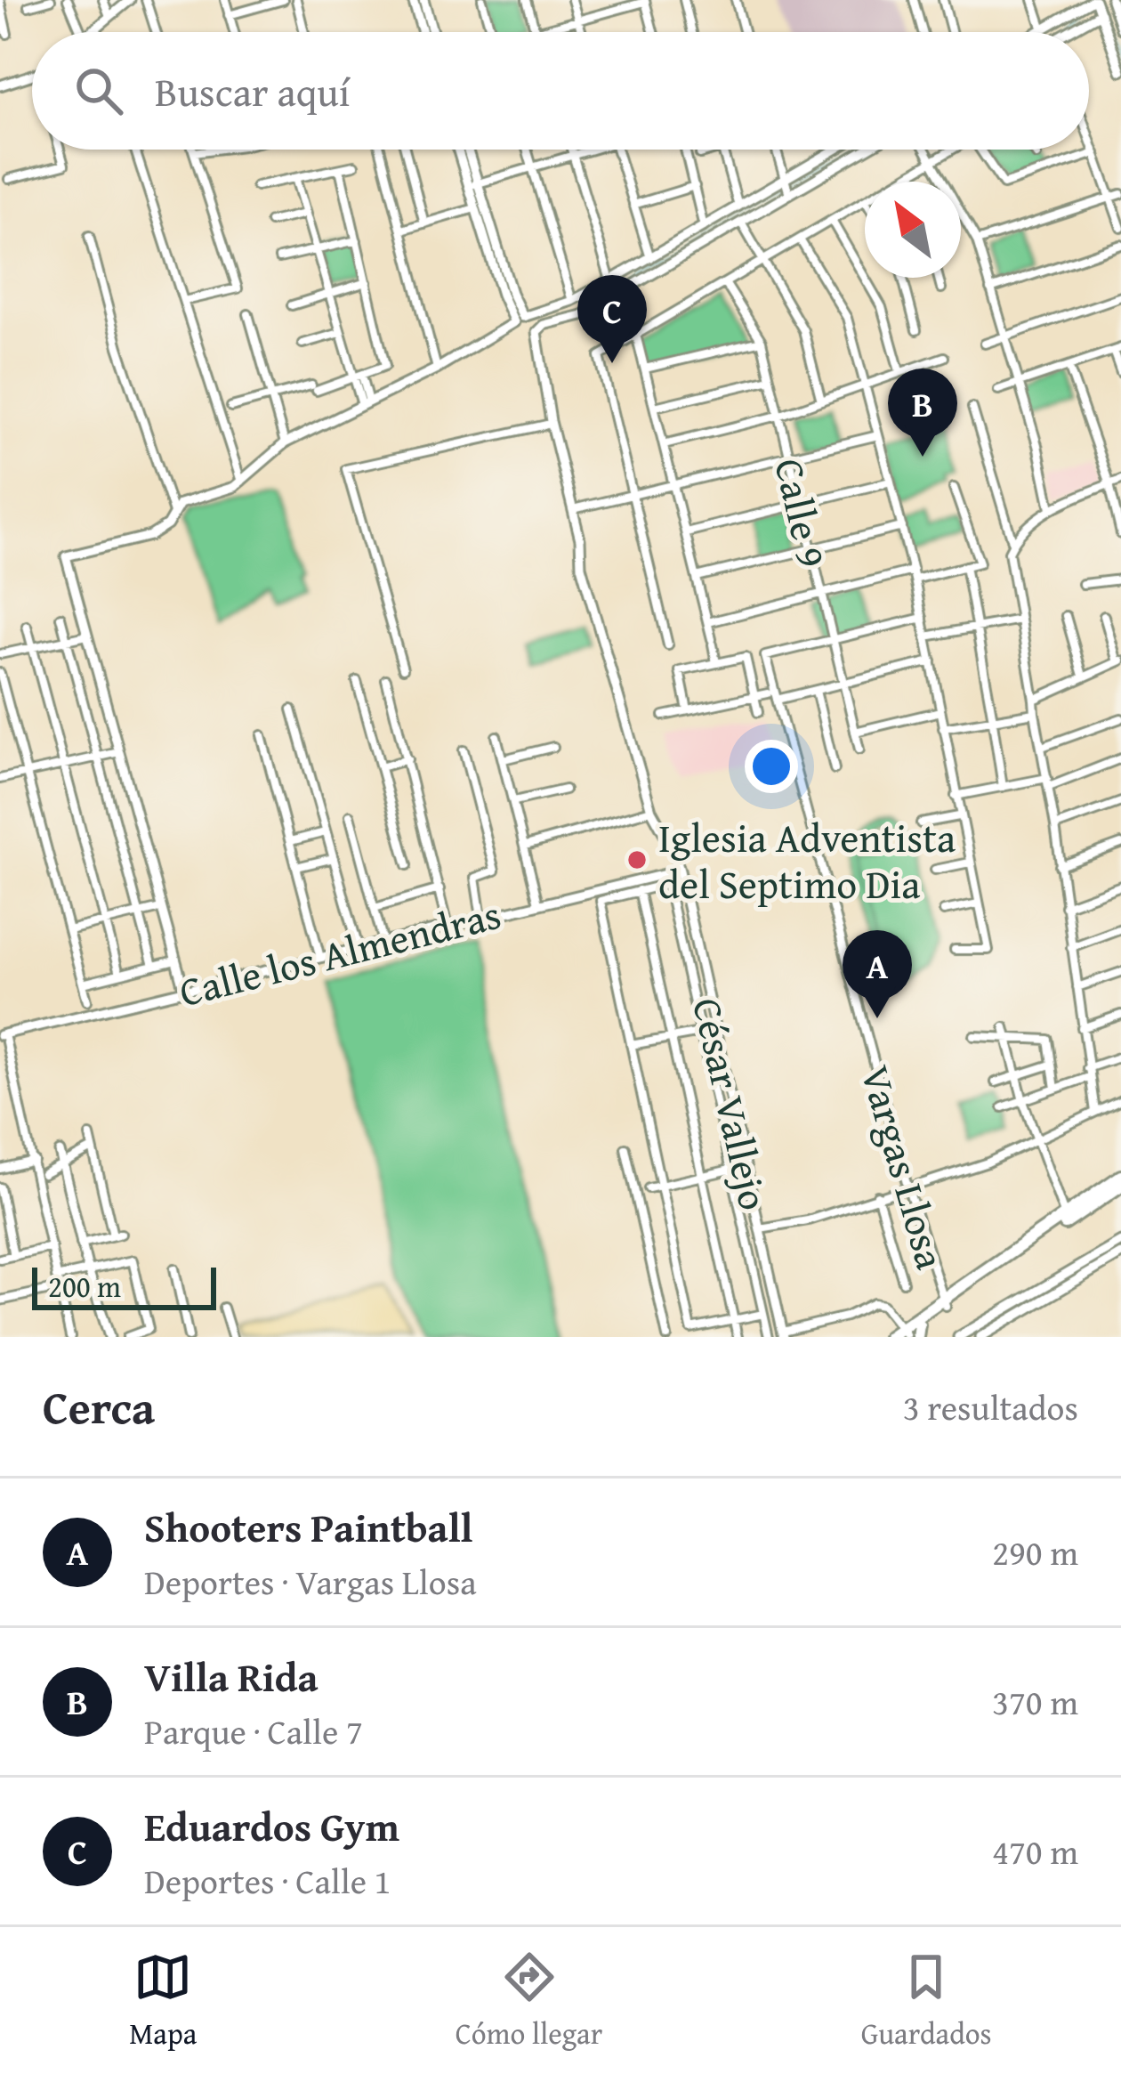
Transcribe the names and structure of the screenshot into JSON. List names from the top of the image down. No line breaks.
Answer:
{"streets":{"street":["Calle 9","Calle los Almendras","César Vallejo","Vargas Llosa"]},"crossings":[["Calle 9","Vargas Llosa"],["Calle los Almendras","César Vallejo"]],"places":["Iglesia Adventista del Septimo Dia"],"scale_bar":"200 m","north":"top left","page":{"search":"Buscar aquí","pins":["C","B","A"],"scale":"200 m","heading":["Cerca","3 resultados"],"list":[{"mark":"A","name":"Shooters Paintball","note":"Deportes · Vargas Llosa","value":"290 m"},{"mark":"B","name":"Villa Rida","note":"Parque · Calle 7","value":"370 m"},{"mark":"C","name":"Eduardos Gym","note":"Deportes · Calle 1","value":"470 m"}],"nav":["Mapa","Cómo llegar","Guardados"]}}
